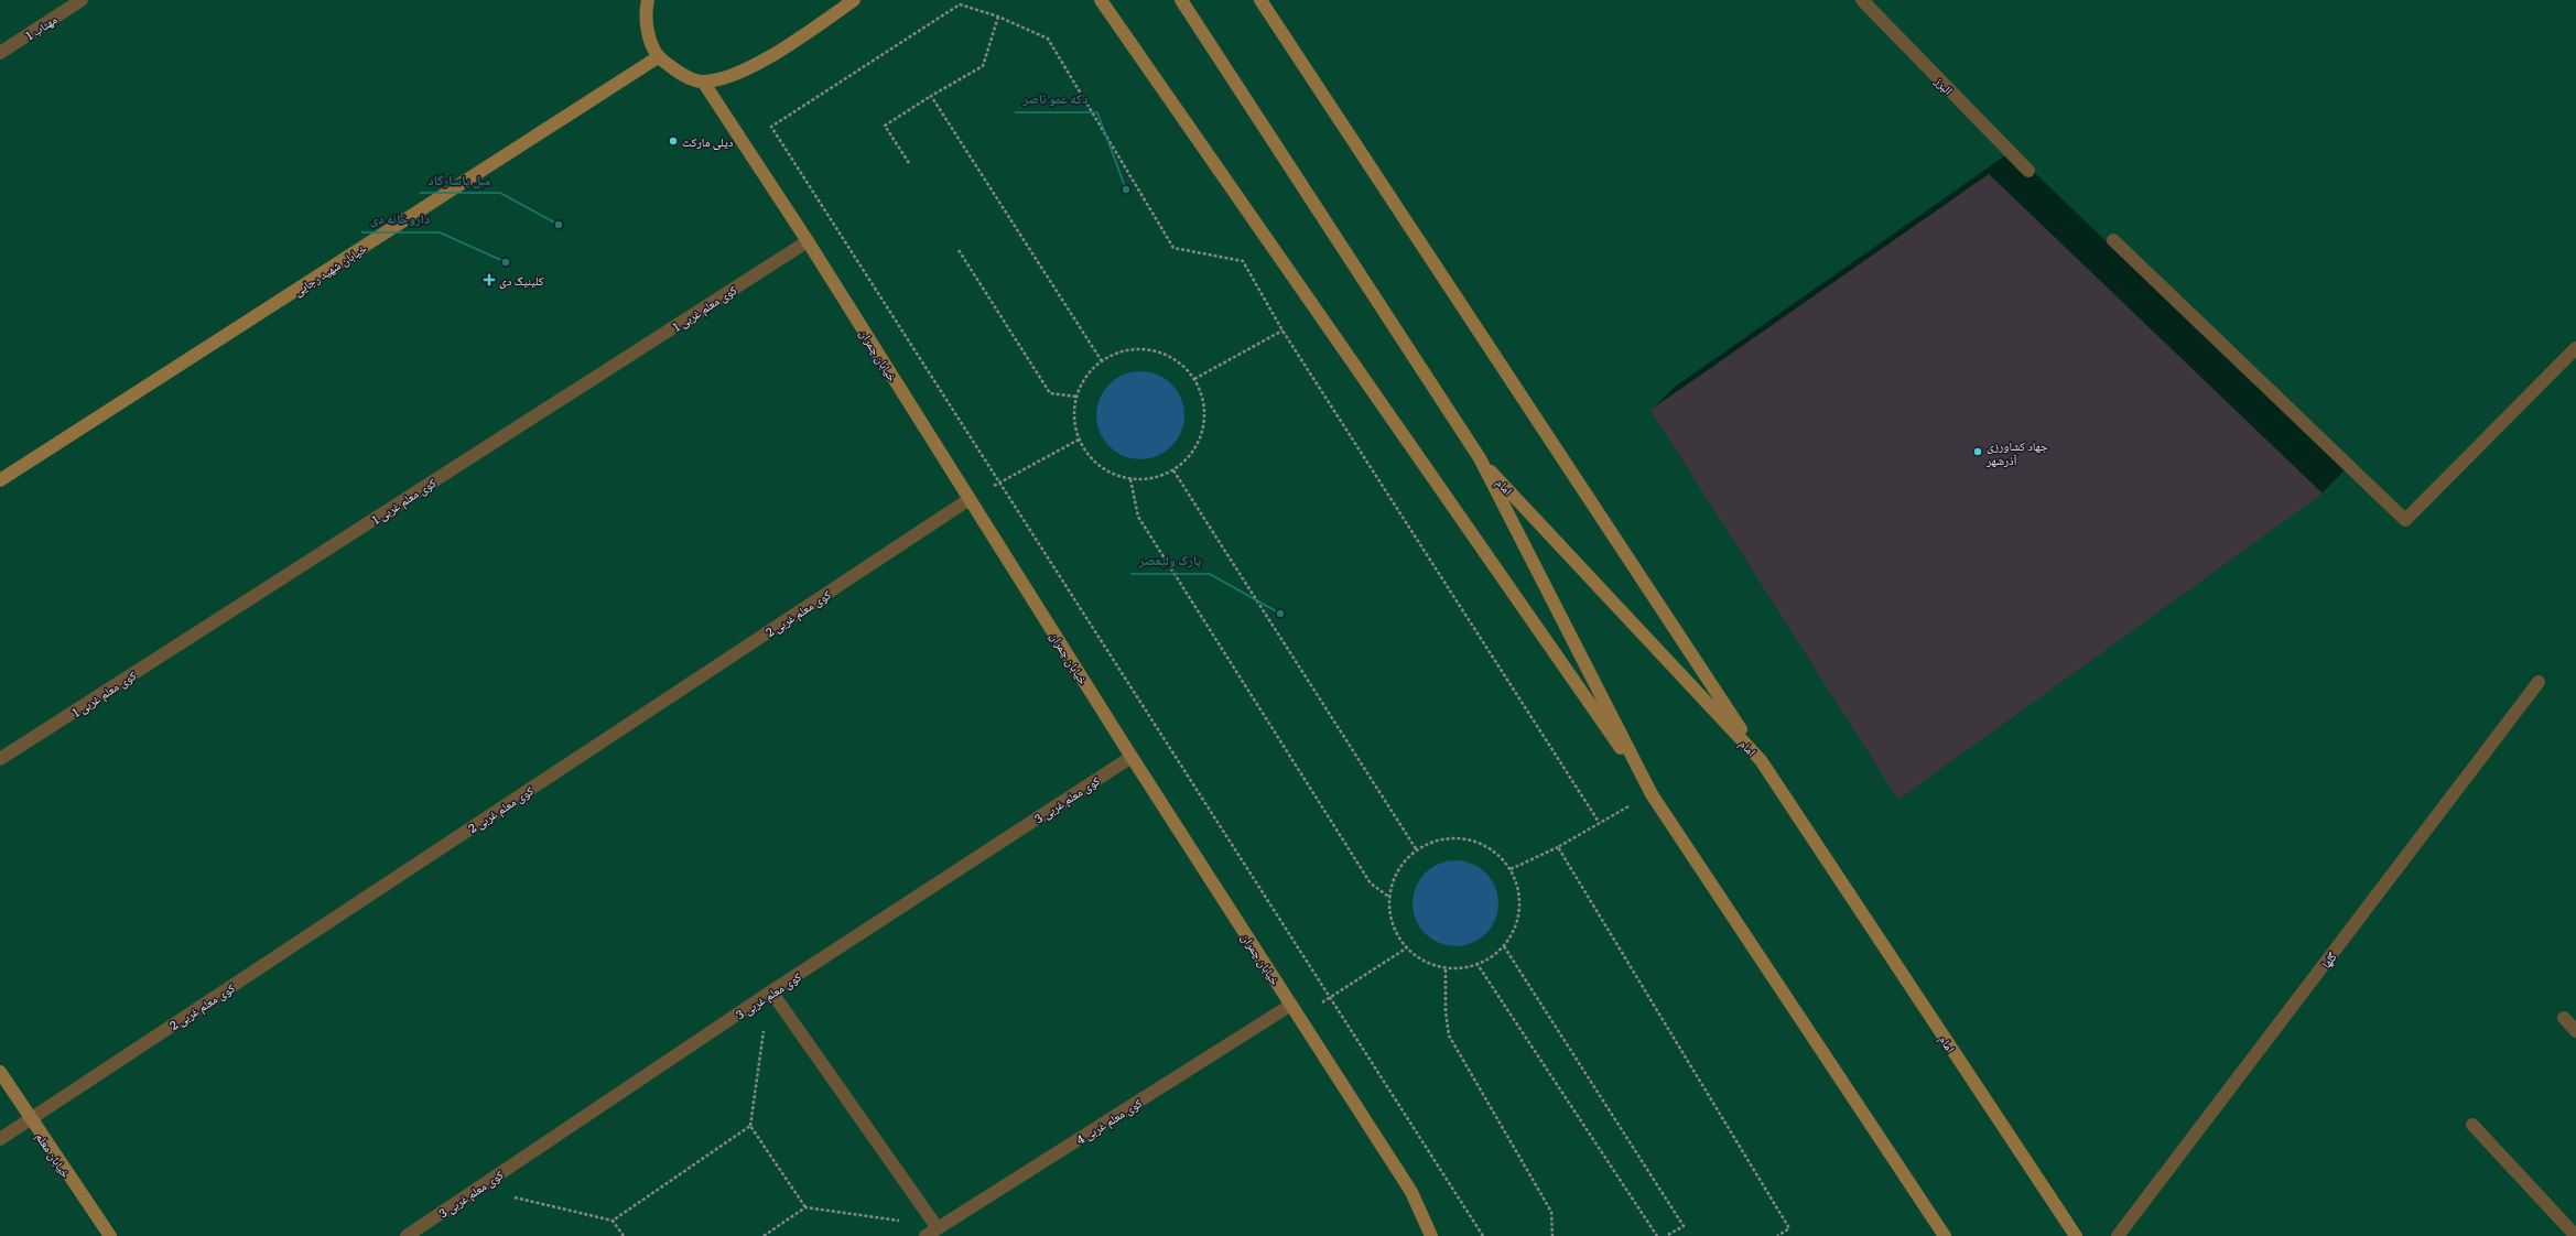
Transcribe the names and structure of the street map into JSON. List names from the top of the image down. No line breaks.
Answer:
{"streets":{"main road":["خیابان شهید رجایی","خیابان چمران","امام","خیابان معلم"],"street":["مهتاب 1","البرز","کوی معلم غربی 1","کوی معلم غربی 2","کوی معلم غربی 3","گلها","کوی معلم غربی 4"]},"crossings":[["کوی معلم غربی 1","خیابان چمران"],["خیابان چمران","کوی معلم غربی 2"],["خیابان چمران","کوی معلم غربی 3"],["خیابان چمران","کوی معلم غربی 4"],["کوی معلم غربی 2","خیابان معلم"]],"places":{"other":["دیلی مارکت","دکه عمو ناصر","مبل پاسارگاد","داروخانه دی","جهاد کشاورزی آذرشهر","پارک ولیعصر"],"health":["کلینیک دی"]}}
